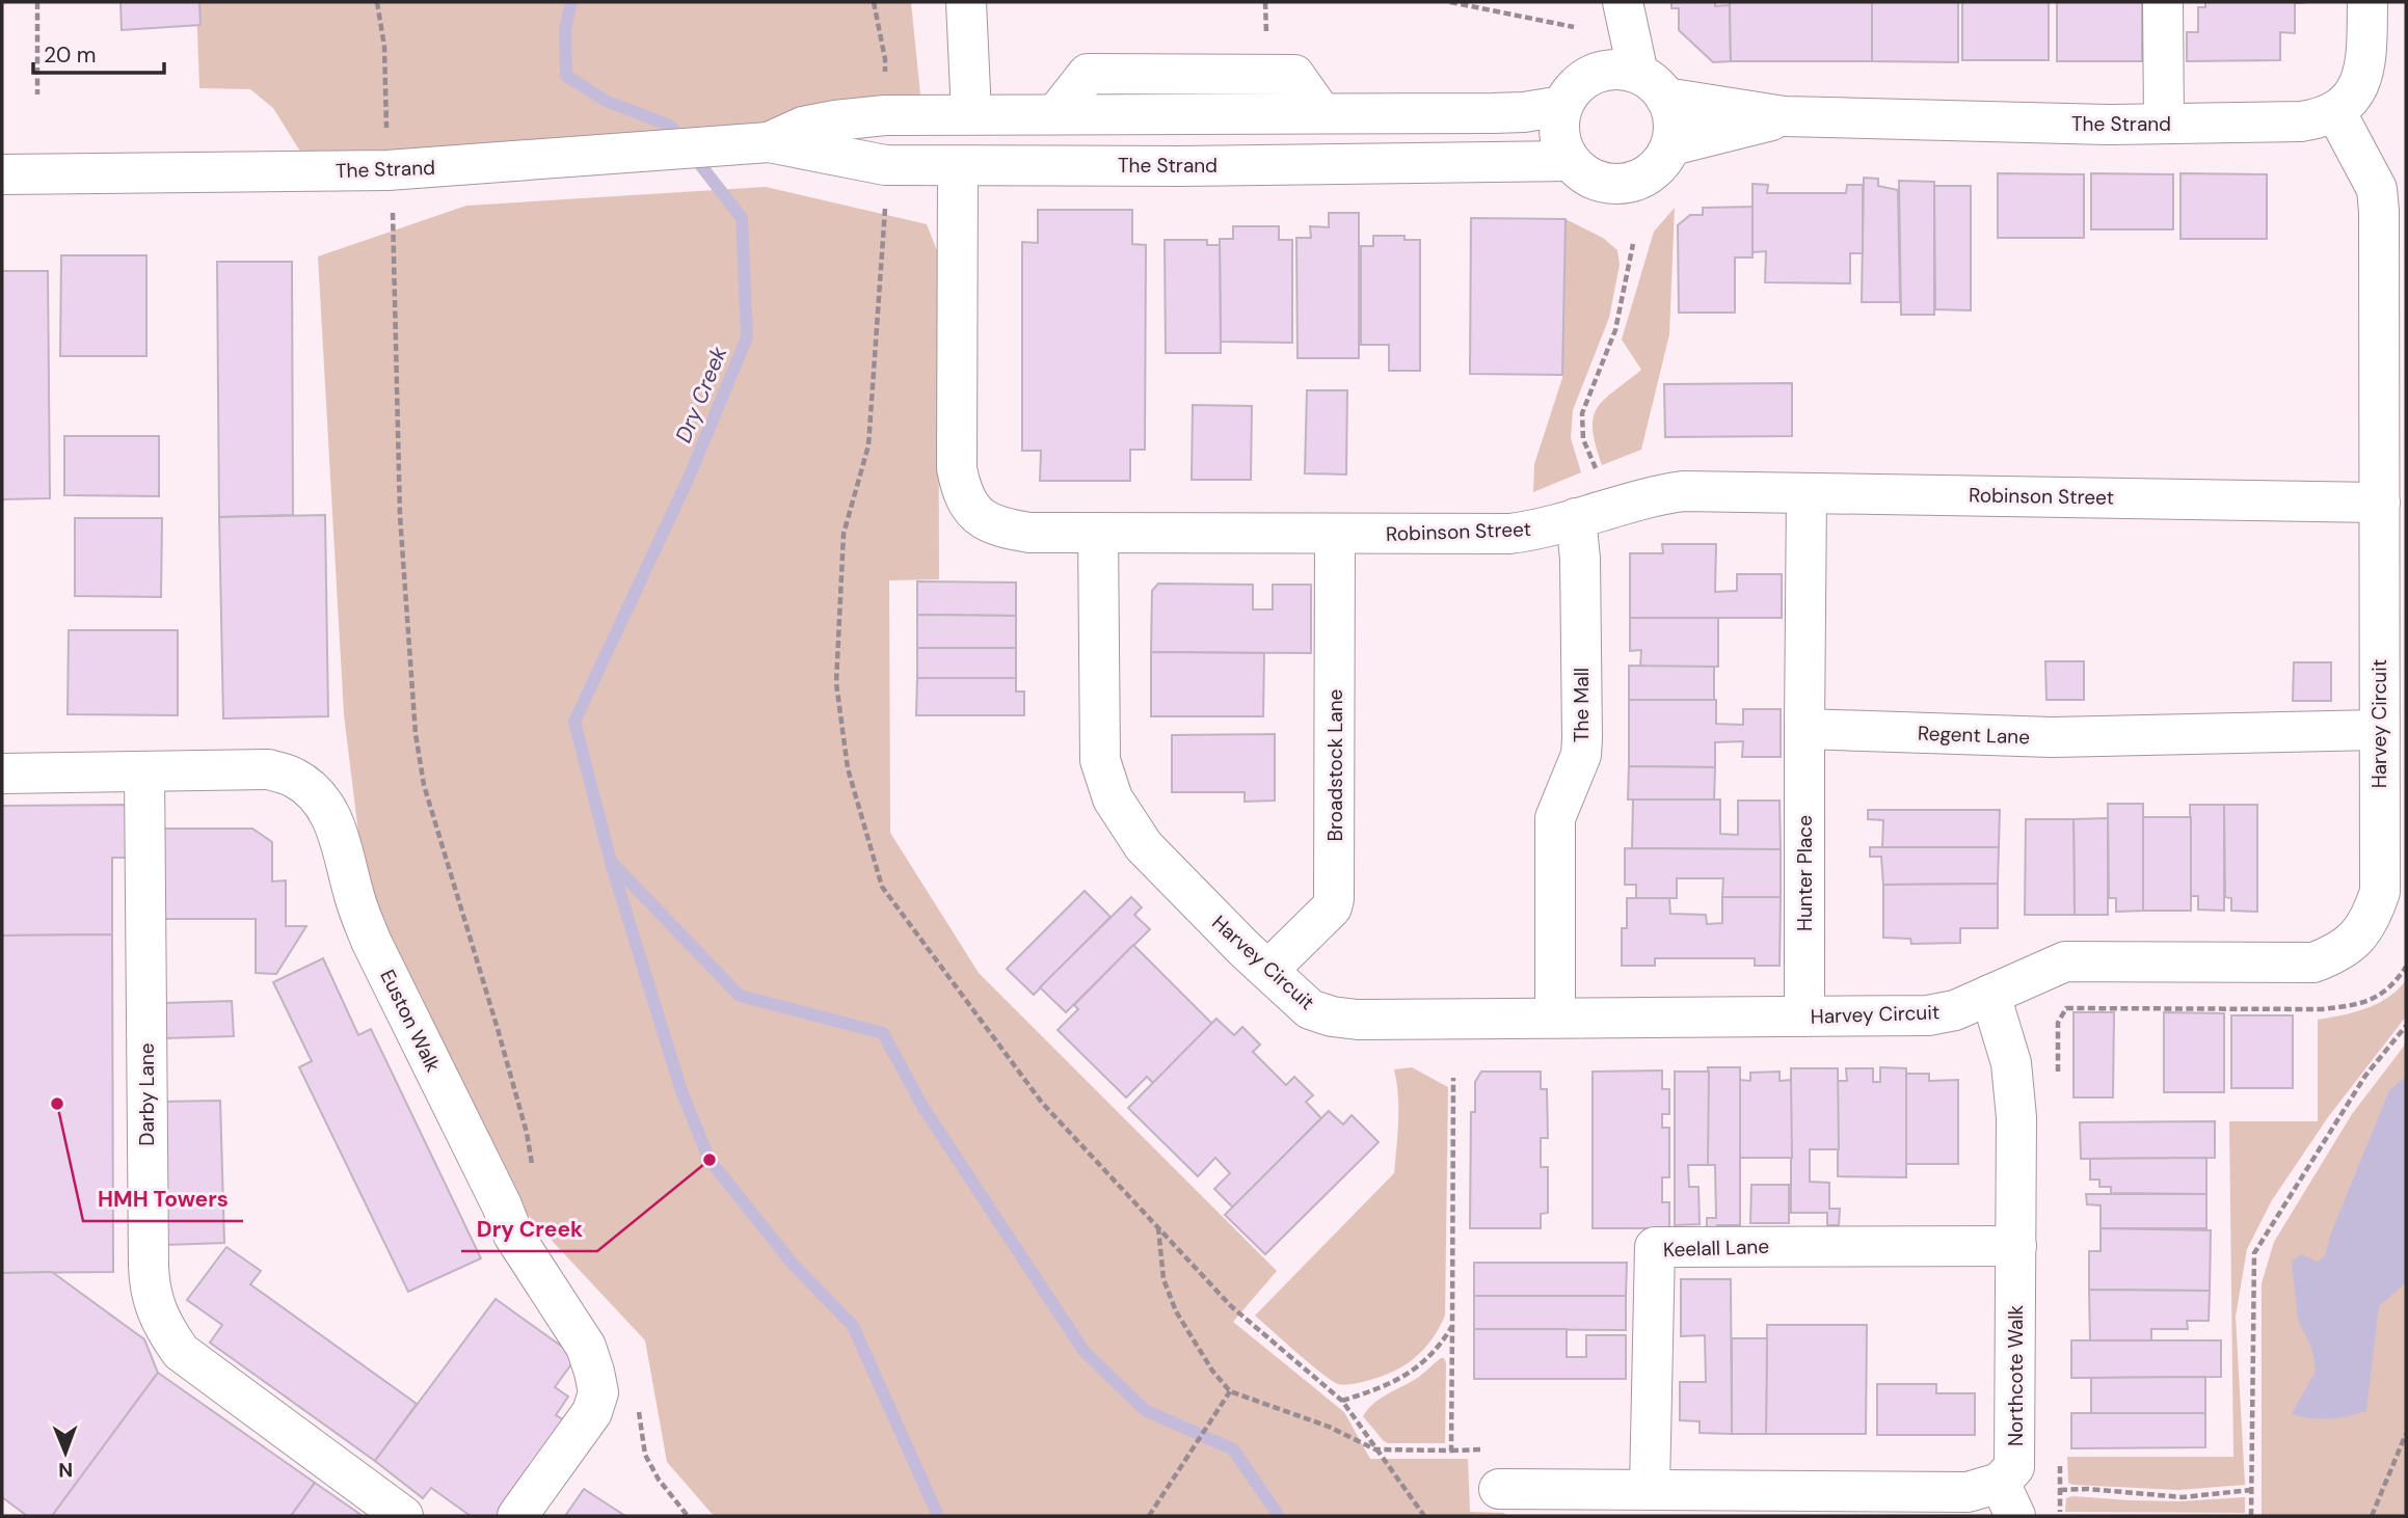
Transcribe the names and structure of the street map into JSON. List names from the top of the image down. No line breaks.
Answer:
{"streets":{"street":["The Strand","Robinson Street","The Mall","Harvey Circuit","Regent Lane","Broadstock Lane","Hunter Place","Euston Walk","Darby Lane","Keelall Lane","Northcote Walk"]},"crossings":[["The Strand","Robinson Street"],["The Strand","Harvey Circuit"],["Robinson Street","The Mall"],["Robinson Street","Harvey Circuit"],["Robinson Street","Broadstock Lane"],["The Mall","Harvey Circuit"],["Harvey Circuit","Regent Lane"],["Harvey Circuit","Broadstock Lane"],["Harvey Circuit","Hunter Place"],["Harvey Circuit","Northcote Walk"],["Regent Lane","Hunter Place"],["Euston Walk","Darby Lane"],["Keelall Lane","Northcote Walk"]],"water":["Dry Creek"],"places":["HMH Towers","Dry Creek"],"scale_bar":"20 m","north":"bottom"}
